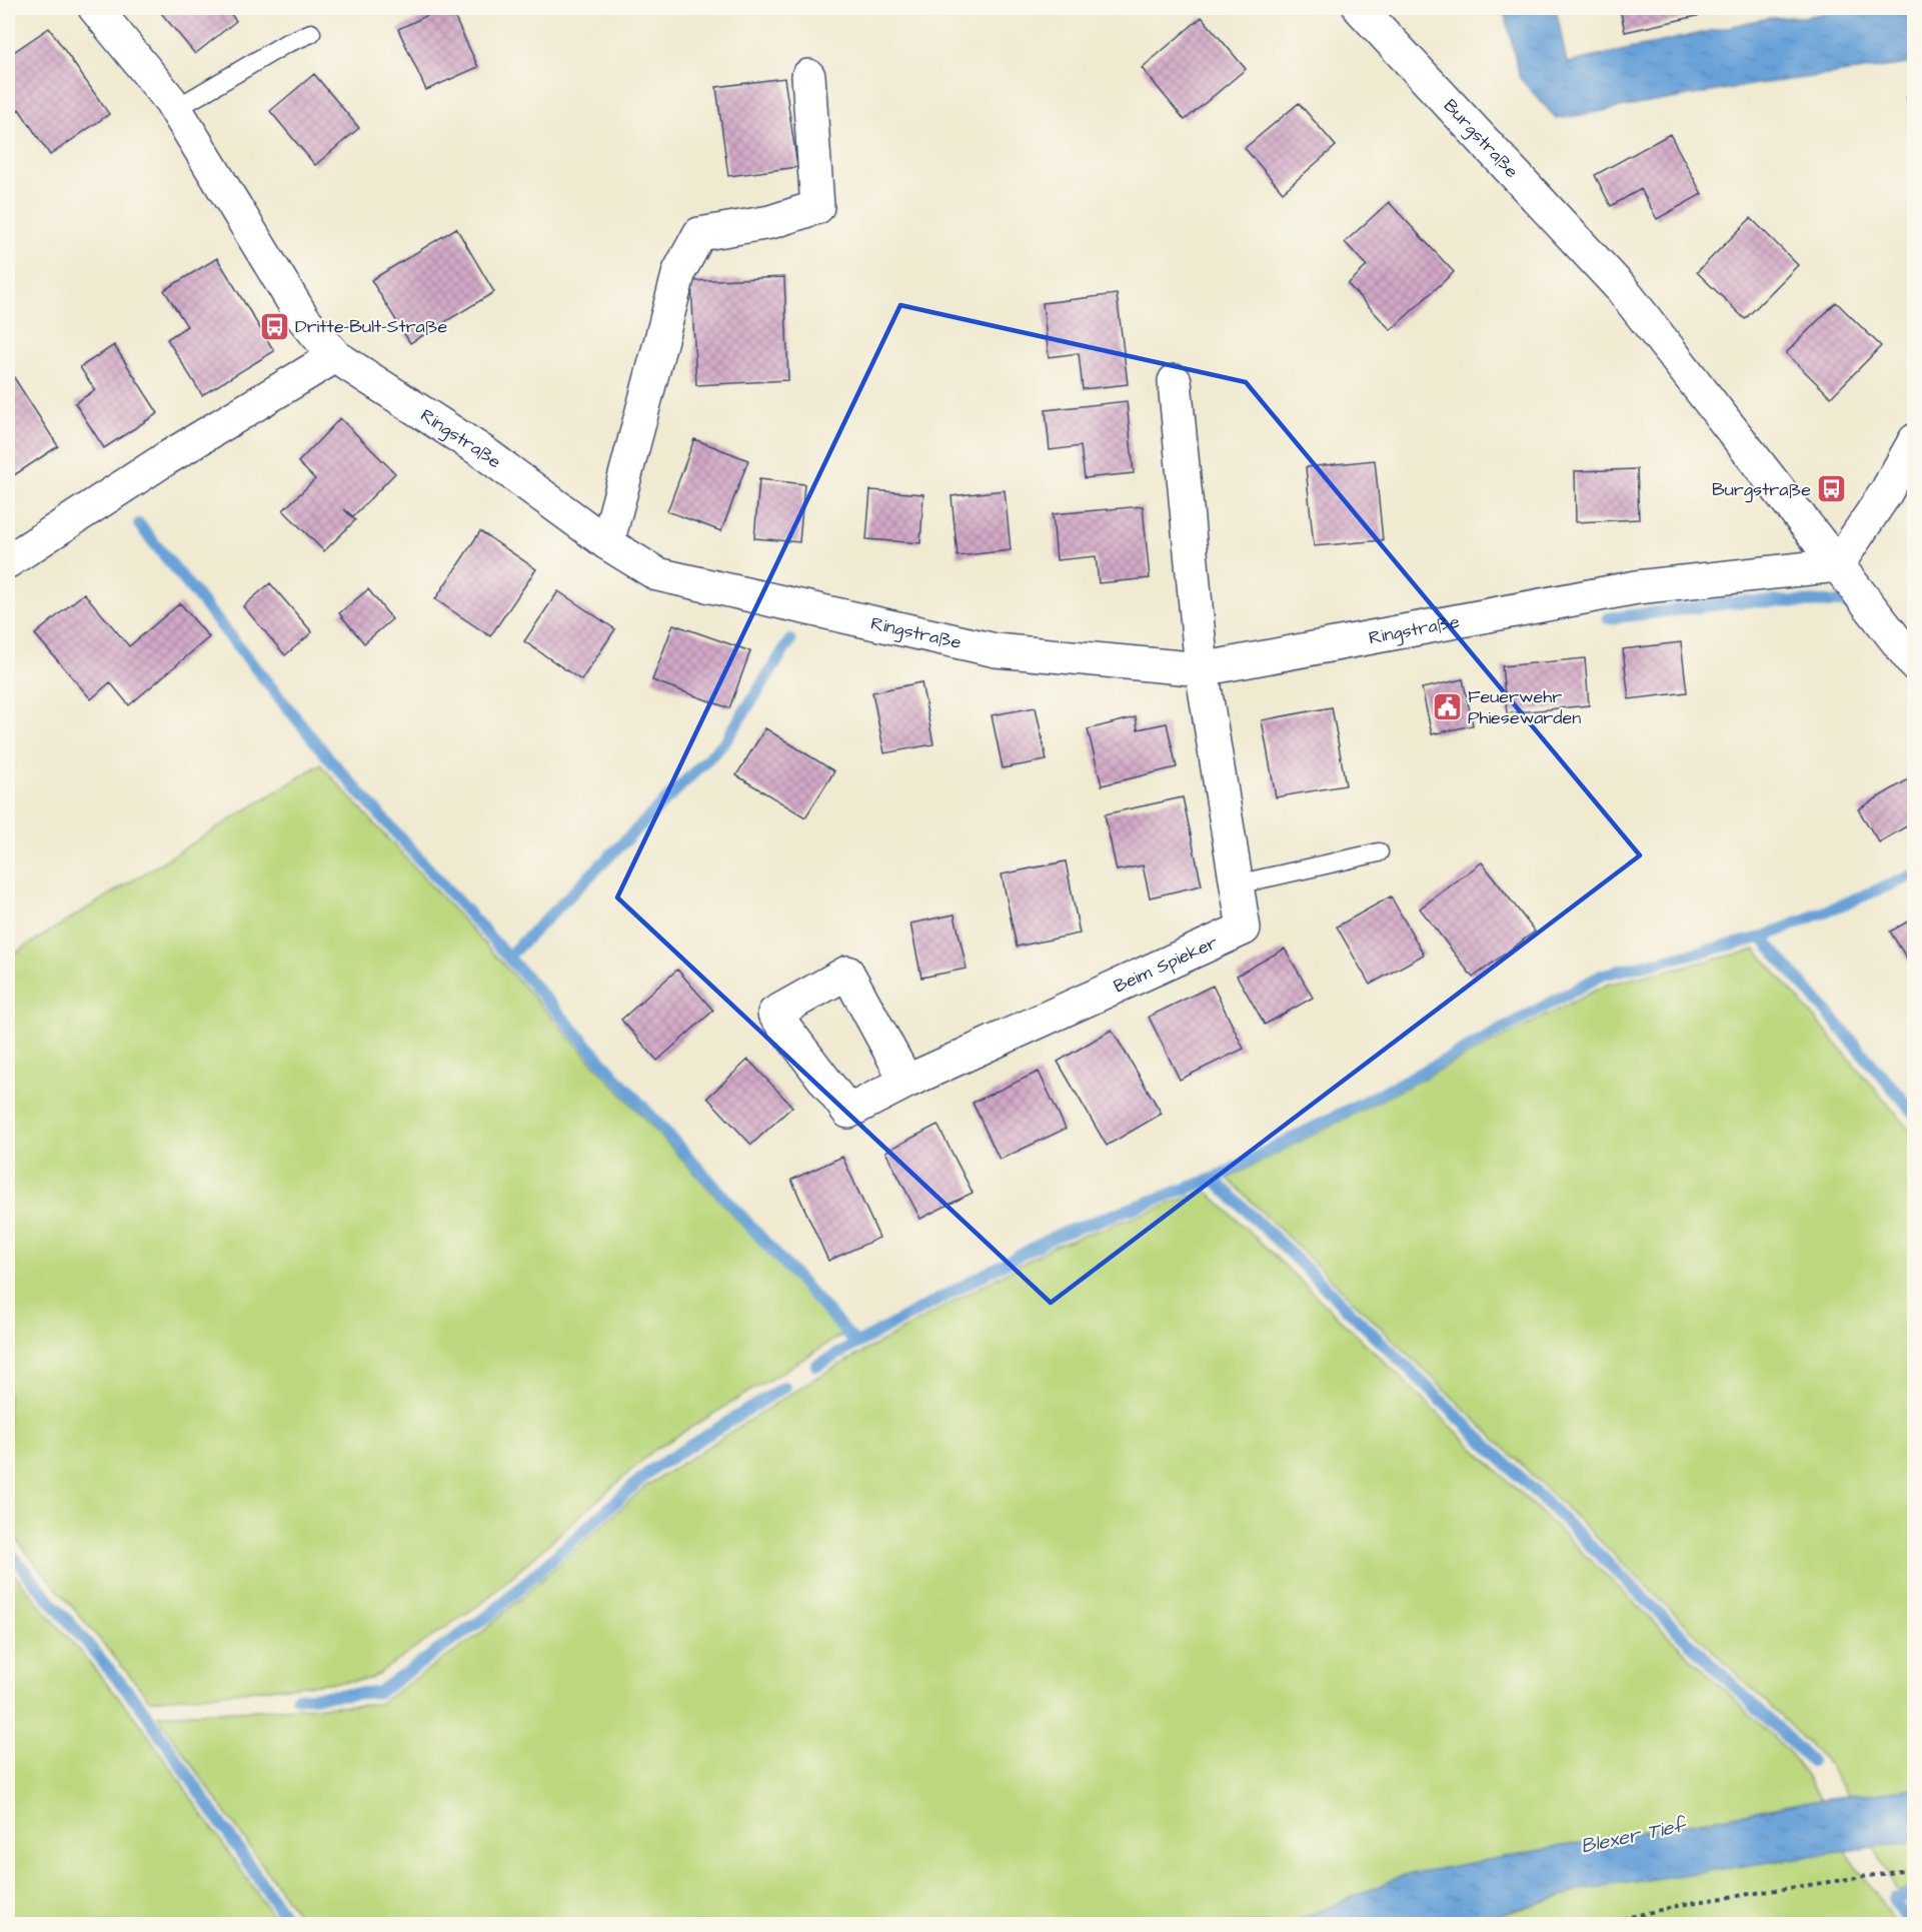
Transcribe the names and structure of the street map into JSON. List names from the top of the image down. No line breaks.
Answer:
{"streets":{"street":["Burgstraße","Ringstraße","Beim Spieker"]},"crossings":[["Burgstraße","Ringstraße"],["Ringstraße","Beim Spieker"]],"water":["Blexer Tief"],"places":{"bus stop":["Dritte-Bult-Straße","Burgstraße"],"public building":["Feuerwehr Phiesewarden"]}}
